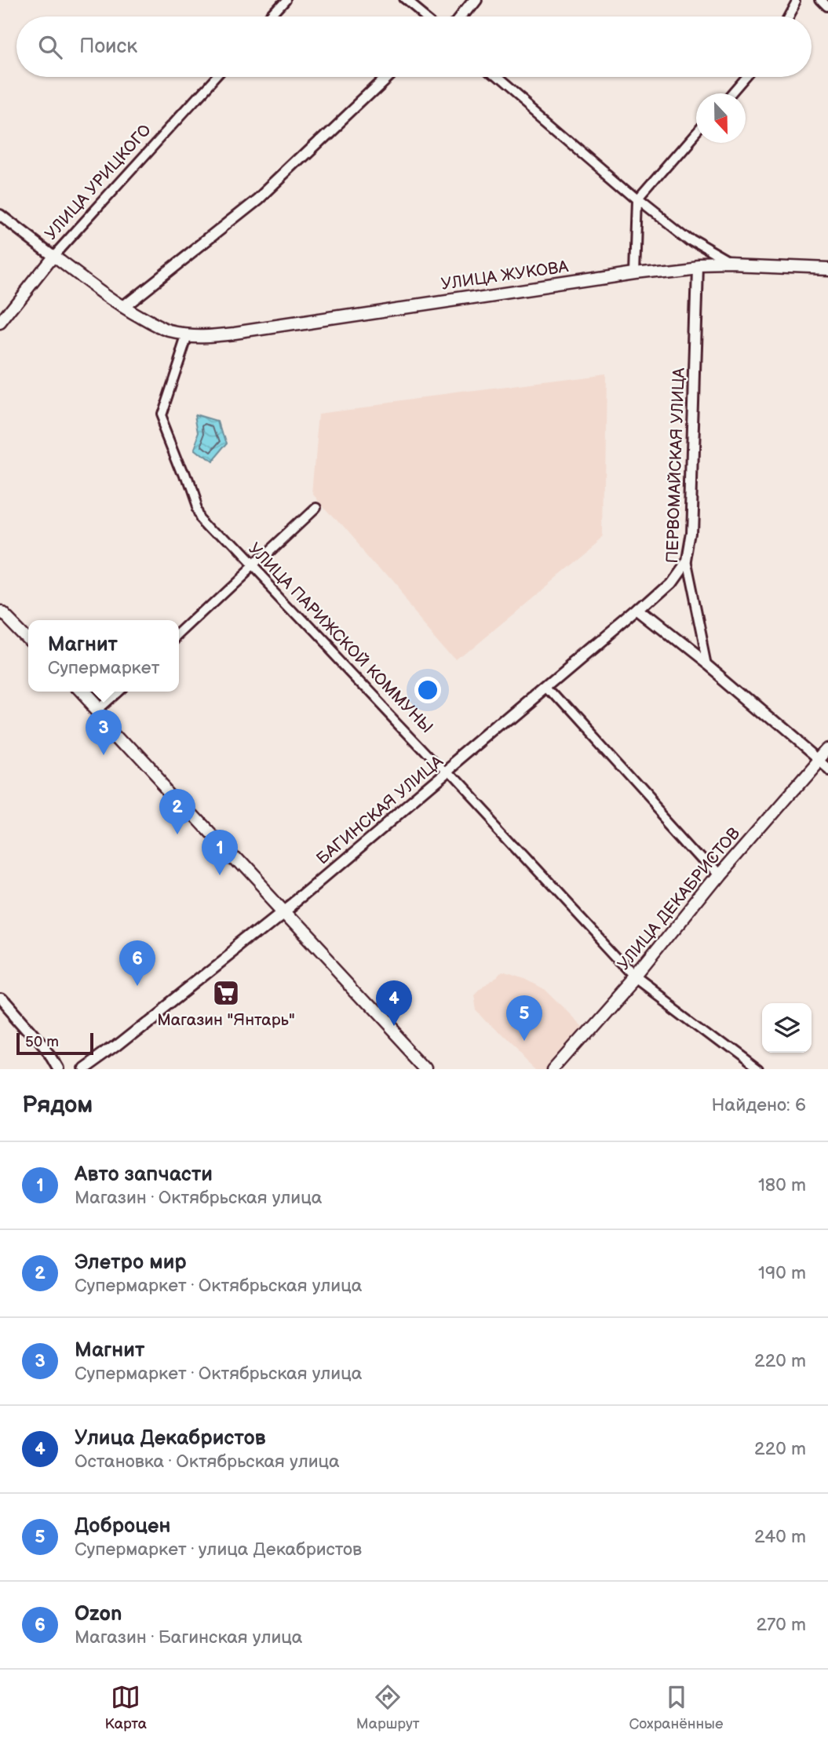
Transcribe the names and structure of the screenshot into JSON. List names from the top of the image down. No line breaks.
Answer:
{"streets":{"main road":["УЛИЦА УРИЦКОГО","УЛИЦА ЖУКОВА","УЛИЦА ДЕКАБРИСТОВ"],"street":["ПЕРВОМАЙСКАЯ УЛИЦА","УЛИЦА ПАРИЖСКОЙ КОММУНЫ","БАГИНСКАЯ УЛИЦА"]},"crossings":[["УЛИЦА ЖУКОВА","ПЕРВОМАЙСКАЯ УЛИЦА"],["УЛИЦА ЖУКОВА","УЛИЦА ПАРИЖСКОЙ КОММУНЫ"],["ПЕРВОМАЙСКАЯ УЛИЦА","БАГИНСКАЯ УЛИЦА"],["УЛИЦА ПАРИЖСКОЙ КОММУНЫ","БАГИНСКАЯ УЛИЦА"],["УЛИЦА ПАРИЖСКОЙ КОММУНЫ","УЛИЦА ДЕКАБРИСТОВ"]],"places":{"supermarket":["Магазин \"Янтарь\""]},"scale_bar":"50 m","north":"bottom","page":{"search":"Поиск","popup":["Магнит","Супермаркет"],"pins":["3","2","1","6","4","5"],"scale":"50 m","heading":["Рядом","Найдено: 6"],"list":[{"mark":"1","name":"Авто запчасти","note":"Магазин · Октябрьская улица","value":"180 m"},{"mark":"2","name":"Элетро мир","note":"Супермаркет · Октябрьская улица","value":"190 m"},{"mark":"3","name":"Магнит","note":"Супермаркет · Октябрьская улица","value":"220 m"},{"mark":"4","name":"Улица Декабристов","note":"Остановка · Октябрьская улица","value":"220 m"},{"mark":"5","name":"Доброцен","note":"Супермаркет · улица Декабристов","value":"240 m"},{"mark":"6","name":"Ozon","note":"Магазин · Багинская улица","value":"270 m"}],"nav":["Карта","Маршрут","Сохранённые"]}}
